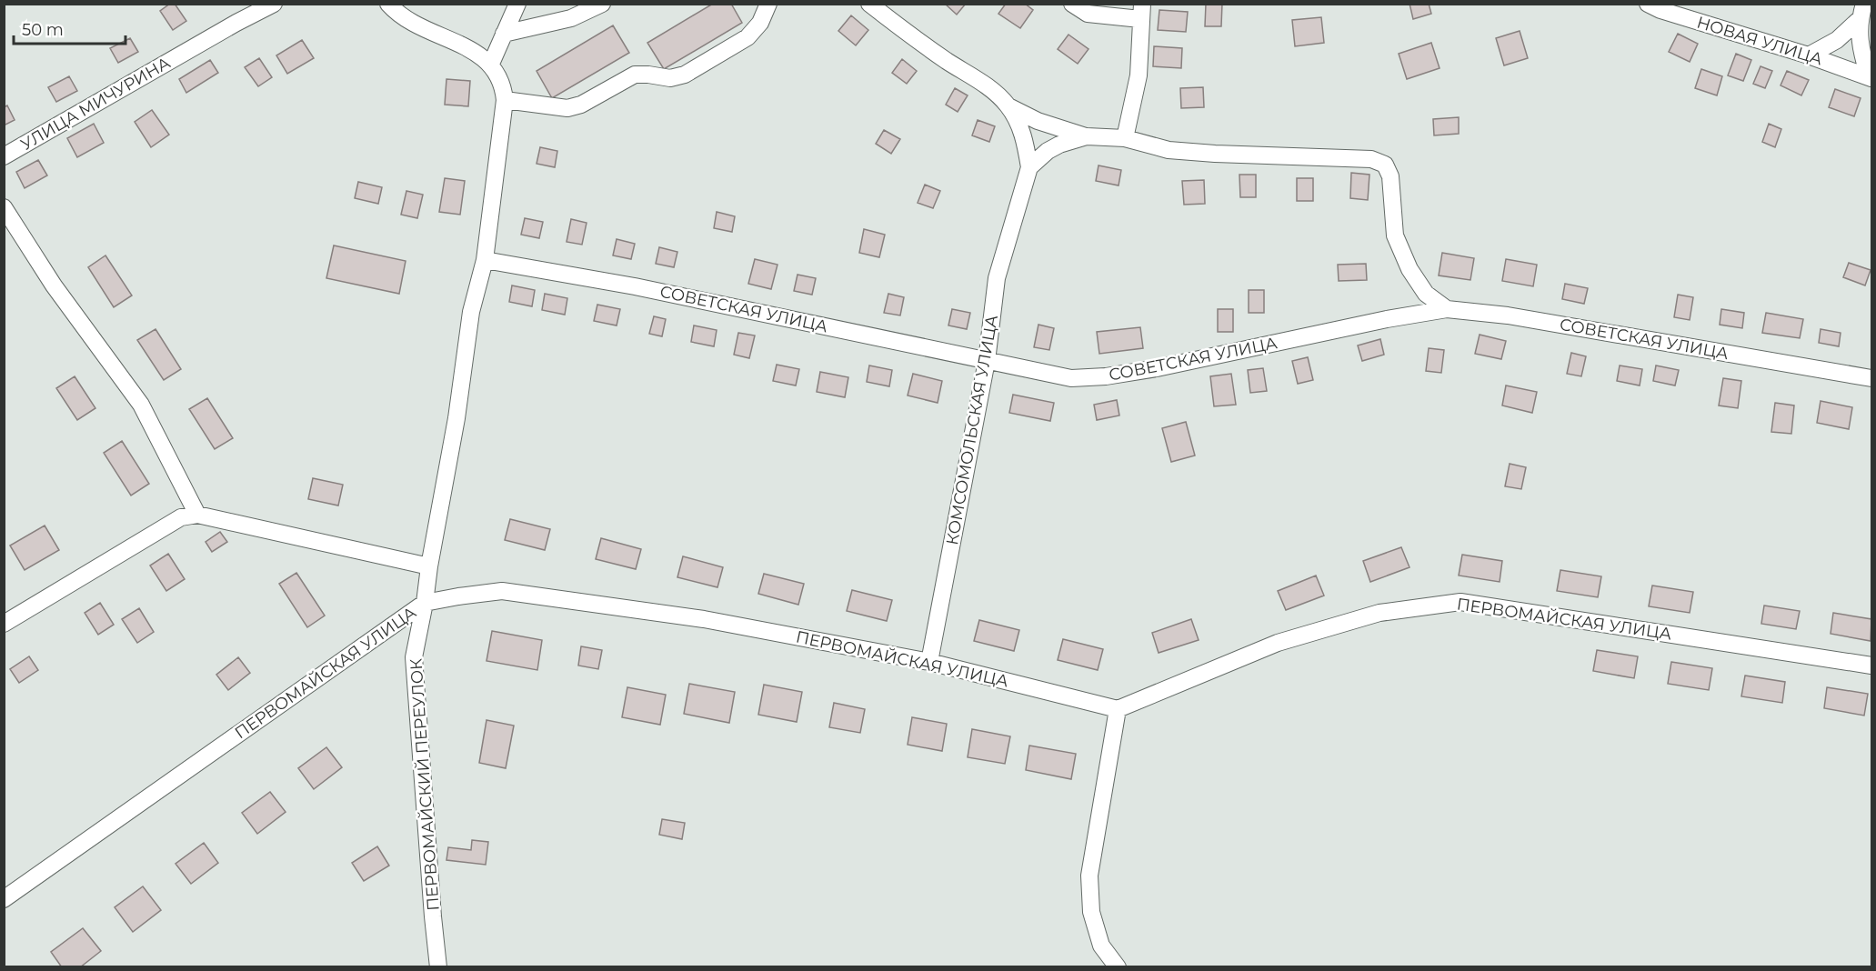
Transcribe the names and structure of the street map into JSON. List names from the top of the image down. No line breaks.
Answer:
{"streets":{"street":["НОВАЯ УЛИЦА","УЛИЦА МИЧУРИНА","СОВЕТСКАЯ УЛИЦА","КОМСОМОЛЬСКАЯ УЛИЦА","ПЕРВОМАЙСКАЯ УЛИЦА","ПЕРВОМАЙСКИЙ ПЕРЕУЛОК"]},"crossings":[["СОВЕТСКАЯ УЛИЦА","КОМСОМОЛЬСКАЯ УЛИЦА"],["СОВЕТСКАЯ УЛИЦА","ПЕРВОМАЙСКИЙ ПЕРЕУЛОК"],["КОМСОМОЛЬСКАЯ УЛИЦА","ПЕРВОМАЙСКАЯ УЛИЦА"],["ПЕРВОМАЙСКАЯ УЛИЦА","ПЕРВОМАЙСКИЙ ПЕРЕУЛОК"]],"scale_bar":"50 m"}
